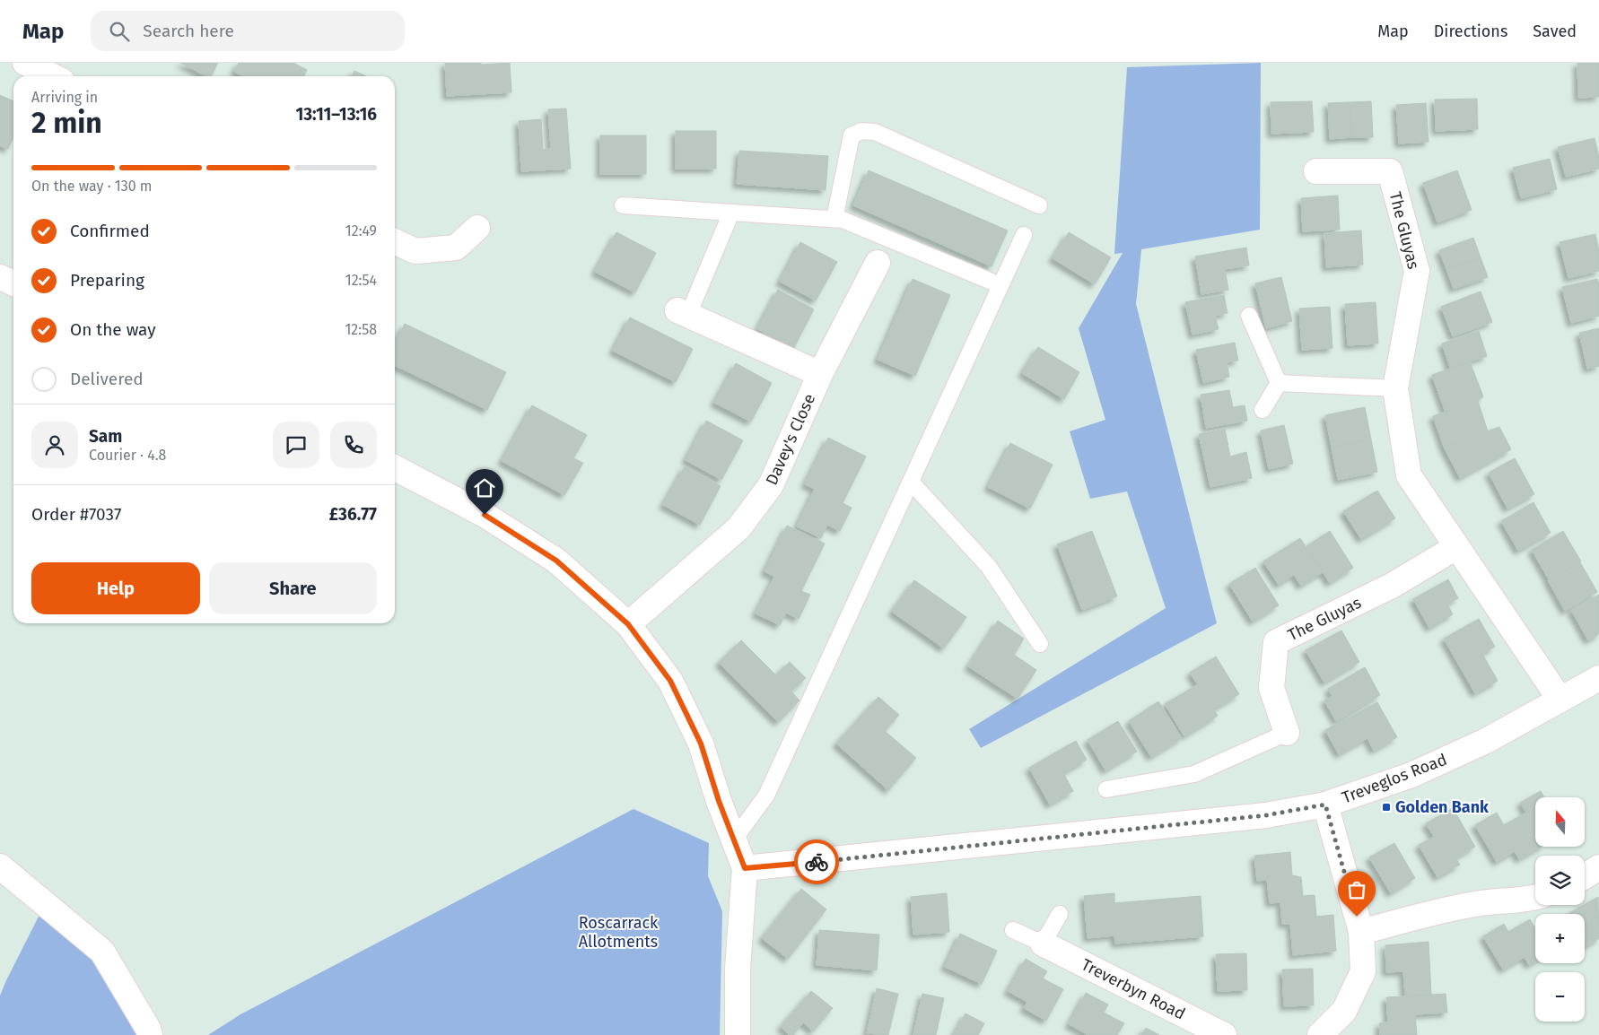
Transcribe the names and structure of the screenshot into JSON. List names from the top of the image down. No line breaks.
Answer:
{"streets":{"street":["The Gluyas","Davey's Close","Treveglos Road","Treverbyn Road"]},"crossings":[["The Gluyas","Treveglos Road"]],"parks":["Roscarrack Allotments"],"places":{"transit":["Golden Bank"]},"north":"top","page":{"header":"Map","search":"Search here","nav":["Map","Directions","Saved"],"heading":["2 min","Arriving in","13:11–13:16"],"panel":["Sam","Courier · 4.8","Order #7037","£36.77"],"bar":"On the way · 130 m","list":[["Confirmed","12:49"],["Preparing","12:54"],["On the way","12:58"],"Delivered"],"buttons":["Help","Share"],"map_buttons":["+","−"]}}
